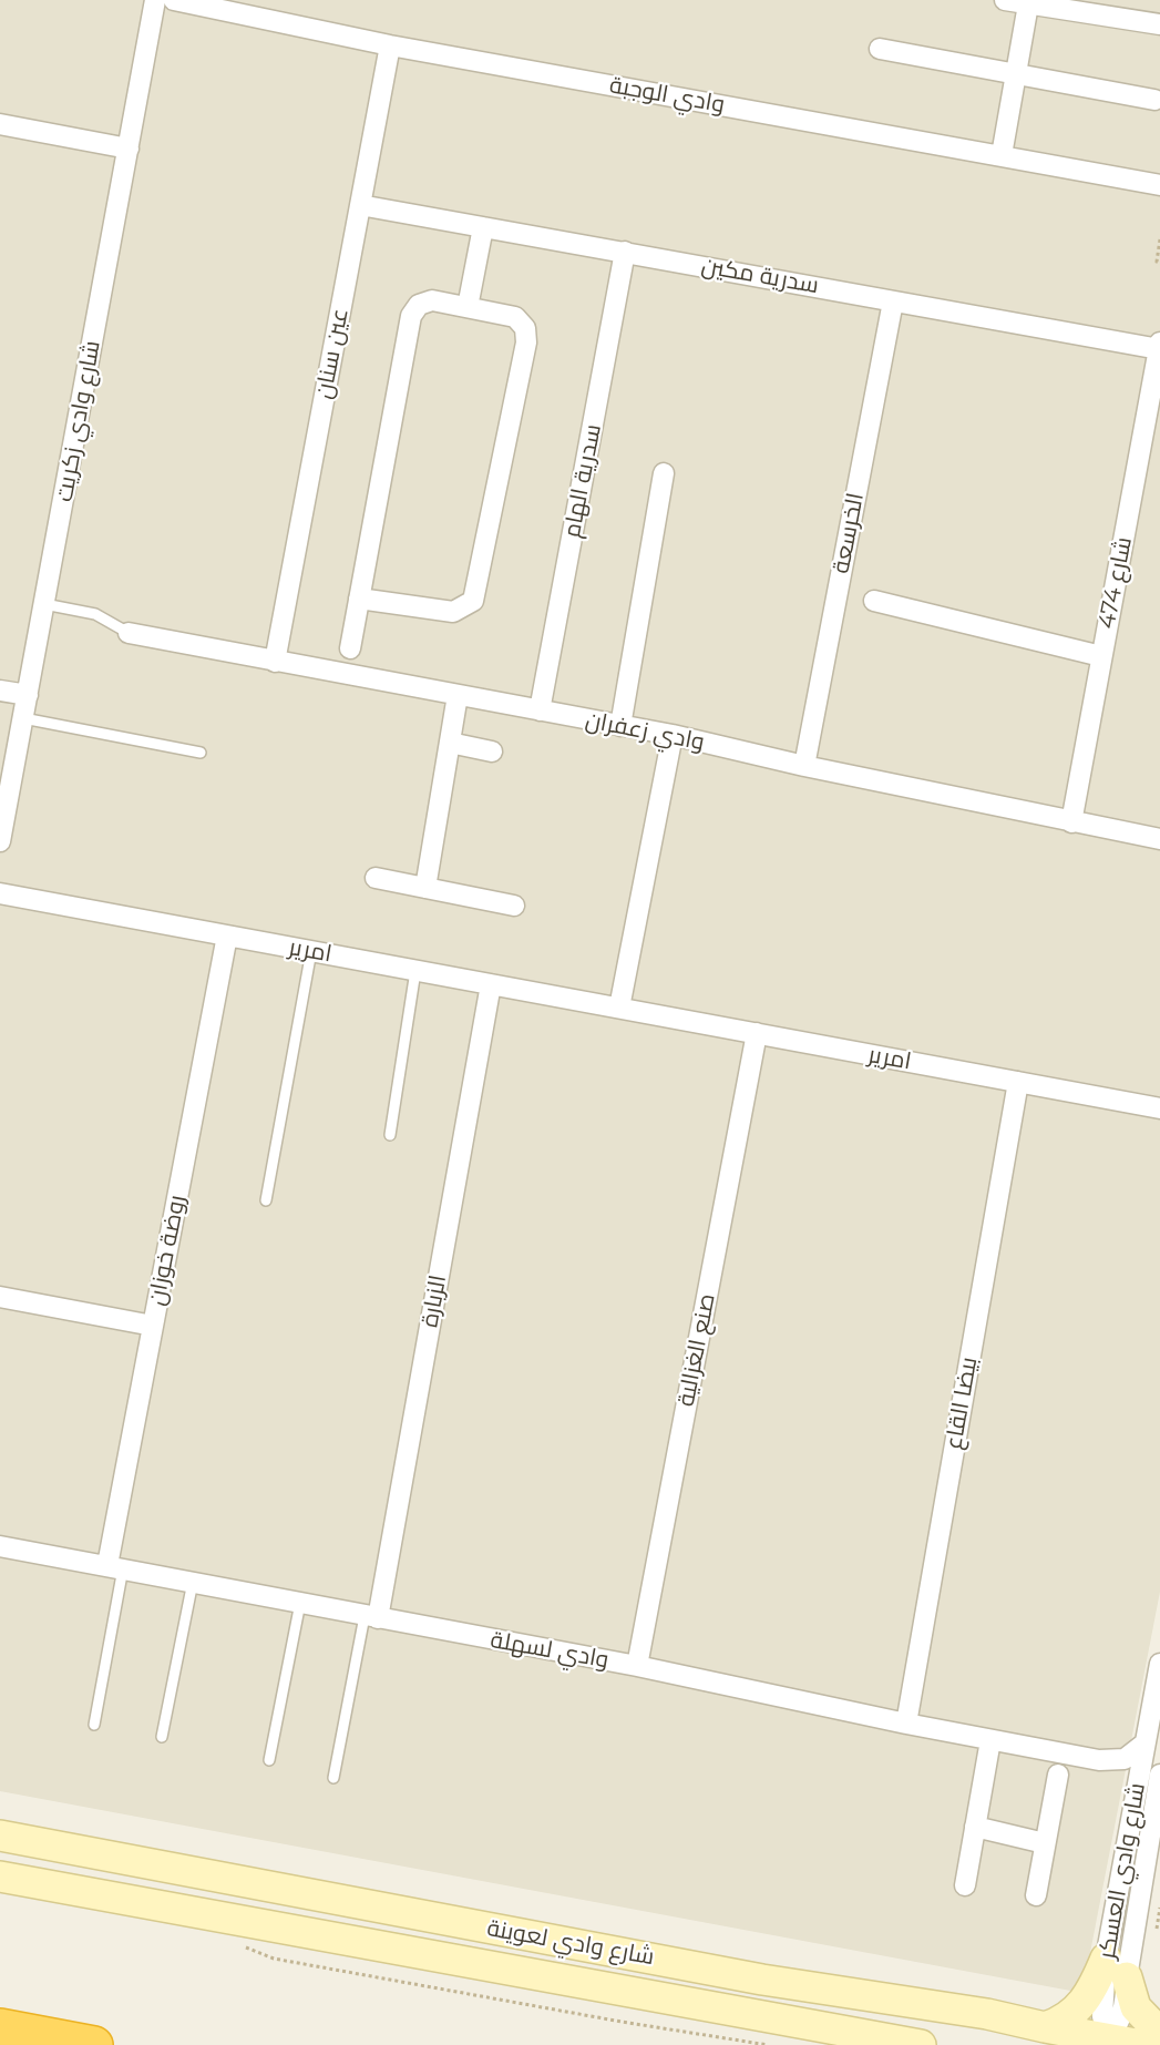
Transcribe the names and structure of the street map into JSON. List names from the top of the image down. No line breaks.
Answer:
{"streets":{"main road":["شارع وادي لعوينة"],"street":["وادي الوجبة","سدرية مكين","عين سنان","شارع وادي زكريت","سدرية الهام","الخرسعة","شارع 474","وادي زعفران","امرير","روضة خوزان","الزبارة","صنع الغزالية","بيضا القاع","وادي لسهلة","شارع وادي العسكر"]},"crossings":[["وادي الوجبة","عين سنان"],["سدرية مكين","عين سنان"],["سدرية مكين","سدرية الهام"],["سدرية مكين","الخرسعة"],["سدرية مكين","شارع 474"],["عين سنان","وادي زعفران"],["سدرية الهام","وادي زعفران"],["الخرسعة","وادي زعفران"],["شارع 474","وادي زعفران"],["امرير","روضة خوزان"],["امرير","الزبارة"],["امرير","صنع الغزالية"],["امرير","بيضا القاع"],["روضة خوزان","وادي لسهلة"],["الزبارة","وادي لسهلة"],["صنع الغزالية","وادي لسهلة"],["بيضا القاع","وادي لسهلة"],["وادي لسهلة","شارع وادي العسكر"],["شارع وادي العسكر","شارع وادي لعوينة"]]}
